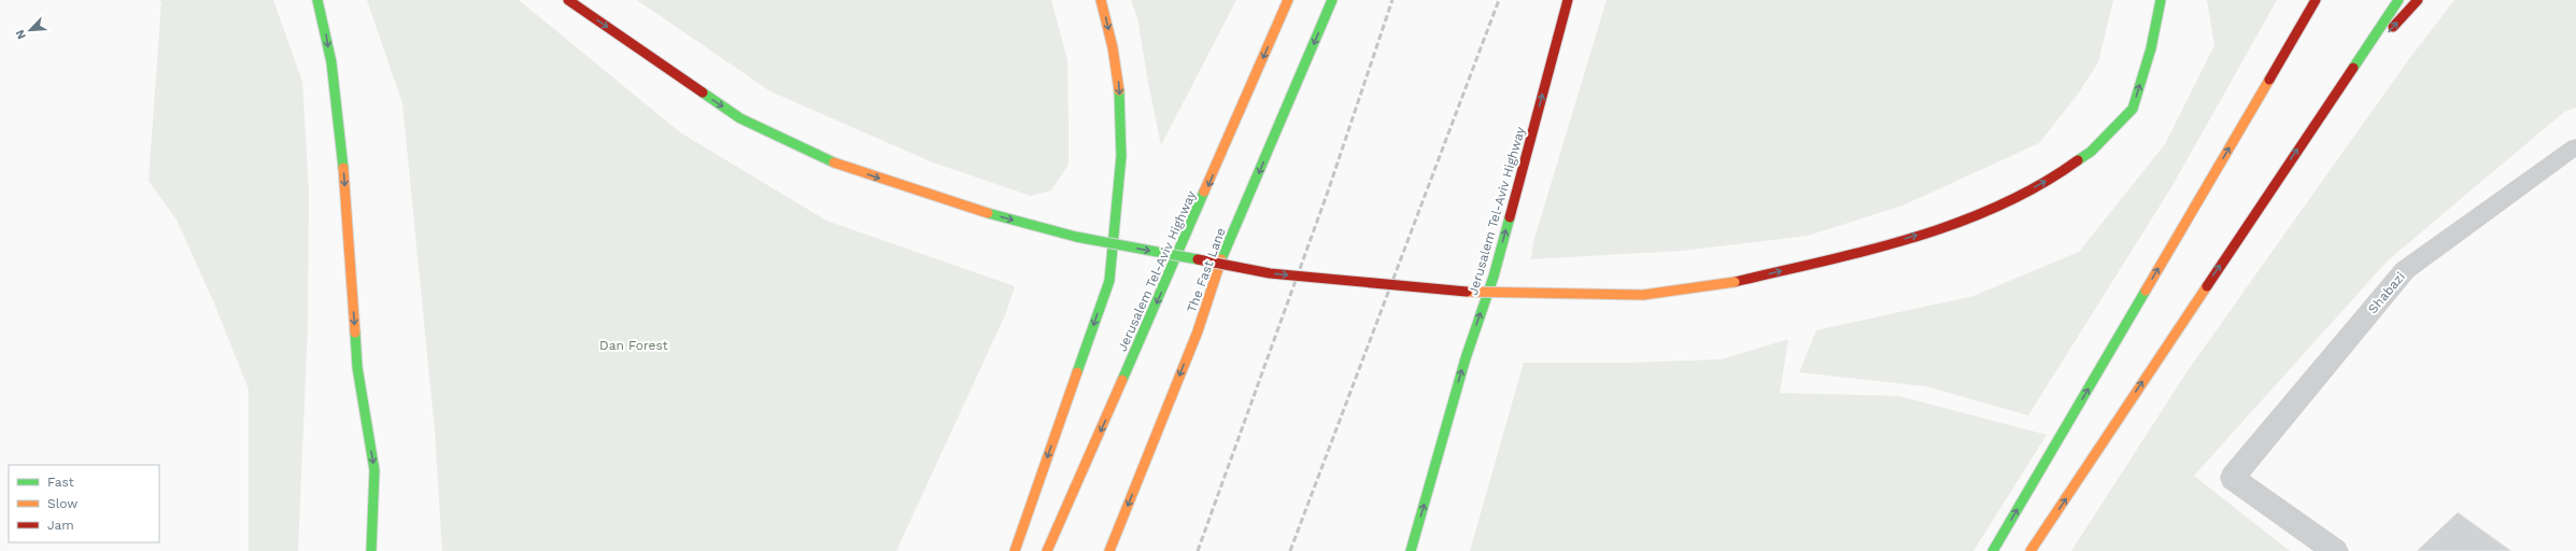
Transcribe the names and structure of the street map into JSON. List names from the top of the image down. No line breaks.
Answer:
{"streets":{"highway":["Jerusalem Tel-Aviv Highway","The Fast Lane"],"street":["Shabazi"]},"one_way":["The Fast Lane"],"parks":["Dan Forest"],"legend":["Fast","Slow","Jam"],"north":"bottom left"}
